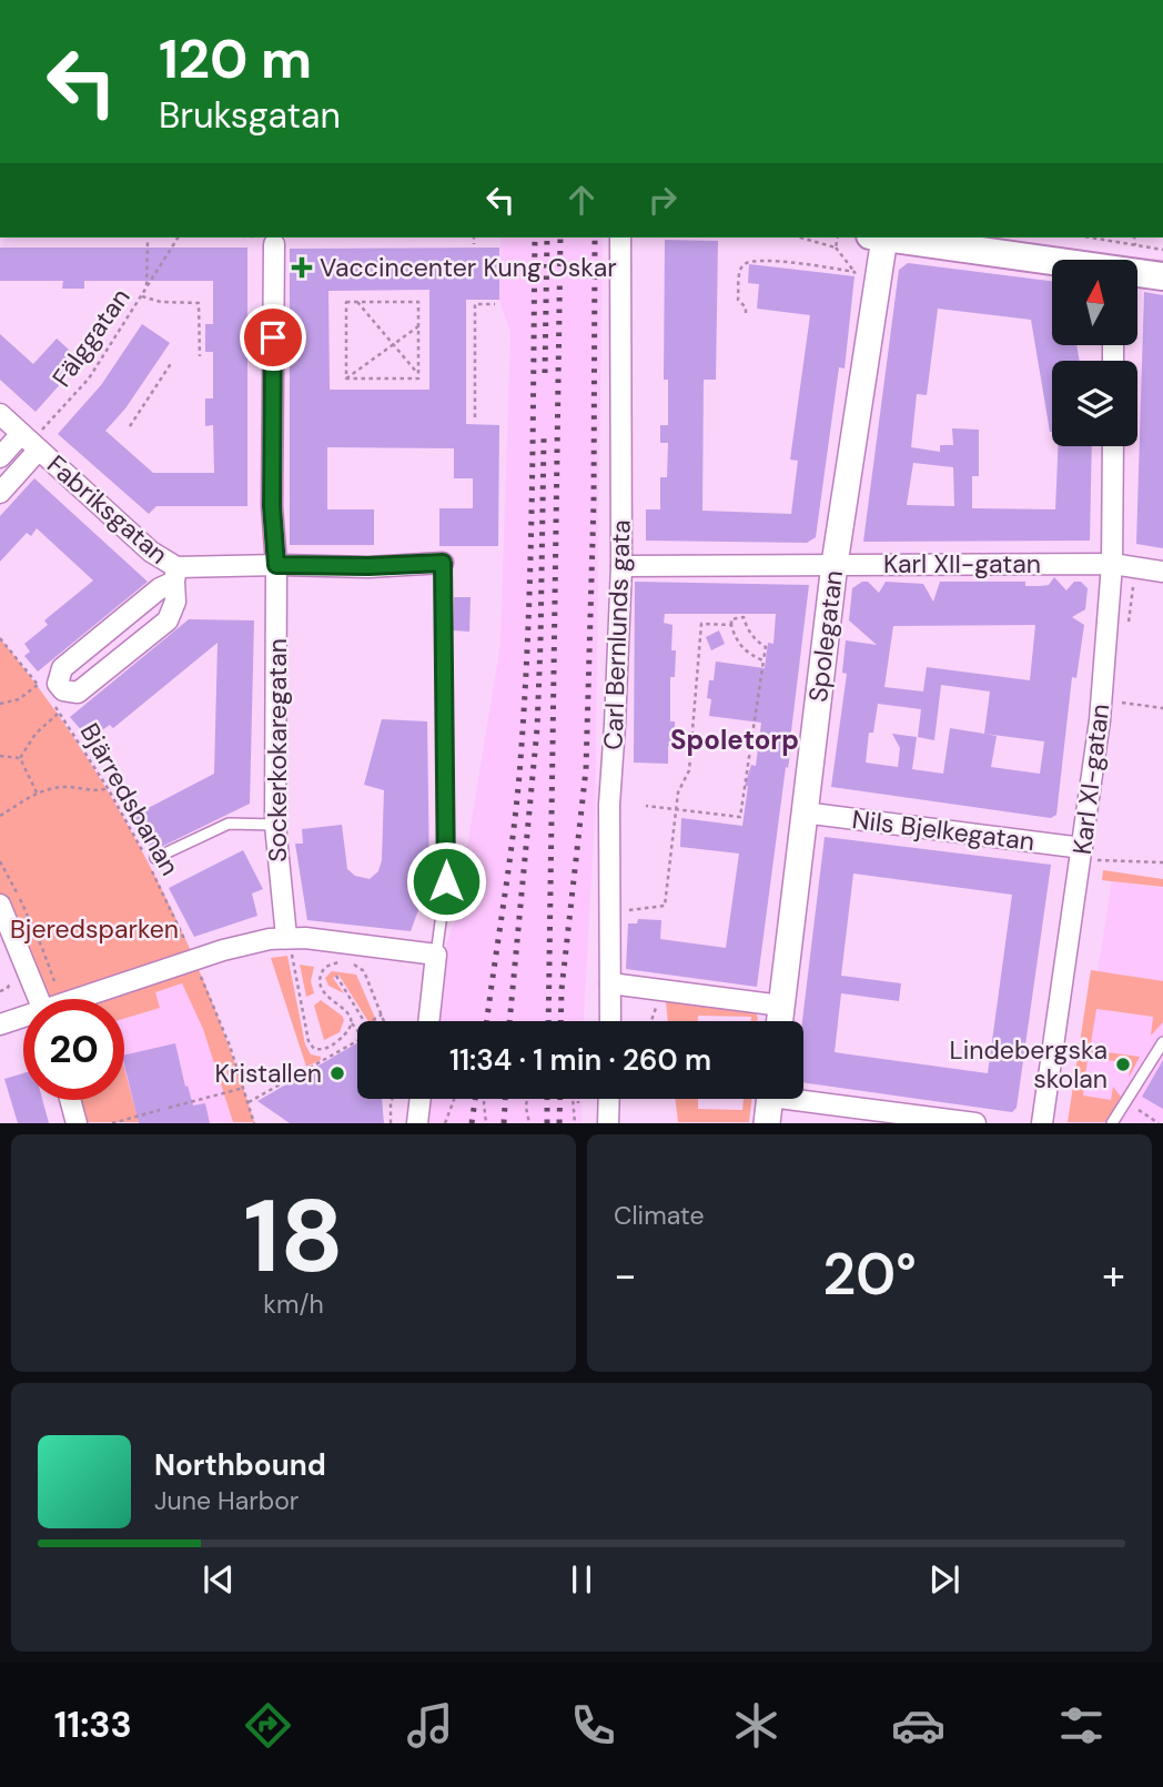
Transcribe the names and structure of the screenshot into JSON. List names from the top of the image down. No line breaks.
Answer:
{"streets":{"street":["Fabriksgatan","Karl XII-gatan","Carl Bernlunds gata","Spolegatan","Sockerkokaregatan","Karl XI-gatan","Nils Bjelkegatan"],"path":["Fälggatan","Bjärredsbanan"]},"crossings":[["Fälggatan","Fabriksgatan"],["Fabriksgatan","Sockerkokaregatan"],["Karl XII-gatan","Carl Bernlunds gata"],["Karl XII-gatan","Spolegatan"],["Karl XII-gatan","Karl XI-gatan"],["Spolegatan","Nils Bjelkegatan"],["Karl XI-gatan","Nils Bjelkegatan"]],"districts":["Spoletorp"],"parks":["Bjeredsparken"],"places":{"health":["Vaccincenter Kung Oskar"],"other":["Lindebergska skolan","Kristallen"]},"north":"top","page":{"turn":["120 m","Bruksgatan"],"limit":"20","trip":"11:34 · 1 min · 260 m","tile":[["18","km/h"],"Climate"],"heat":["−","20°","+"],"song":["Northbound","June Harbor"],"tabs":"11:33"}}
